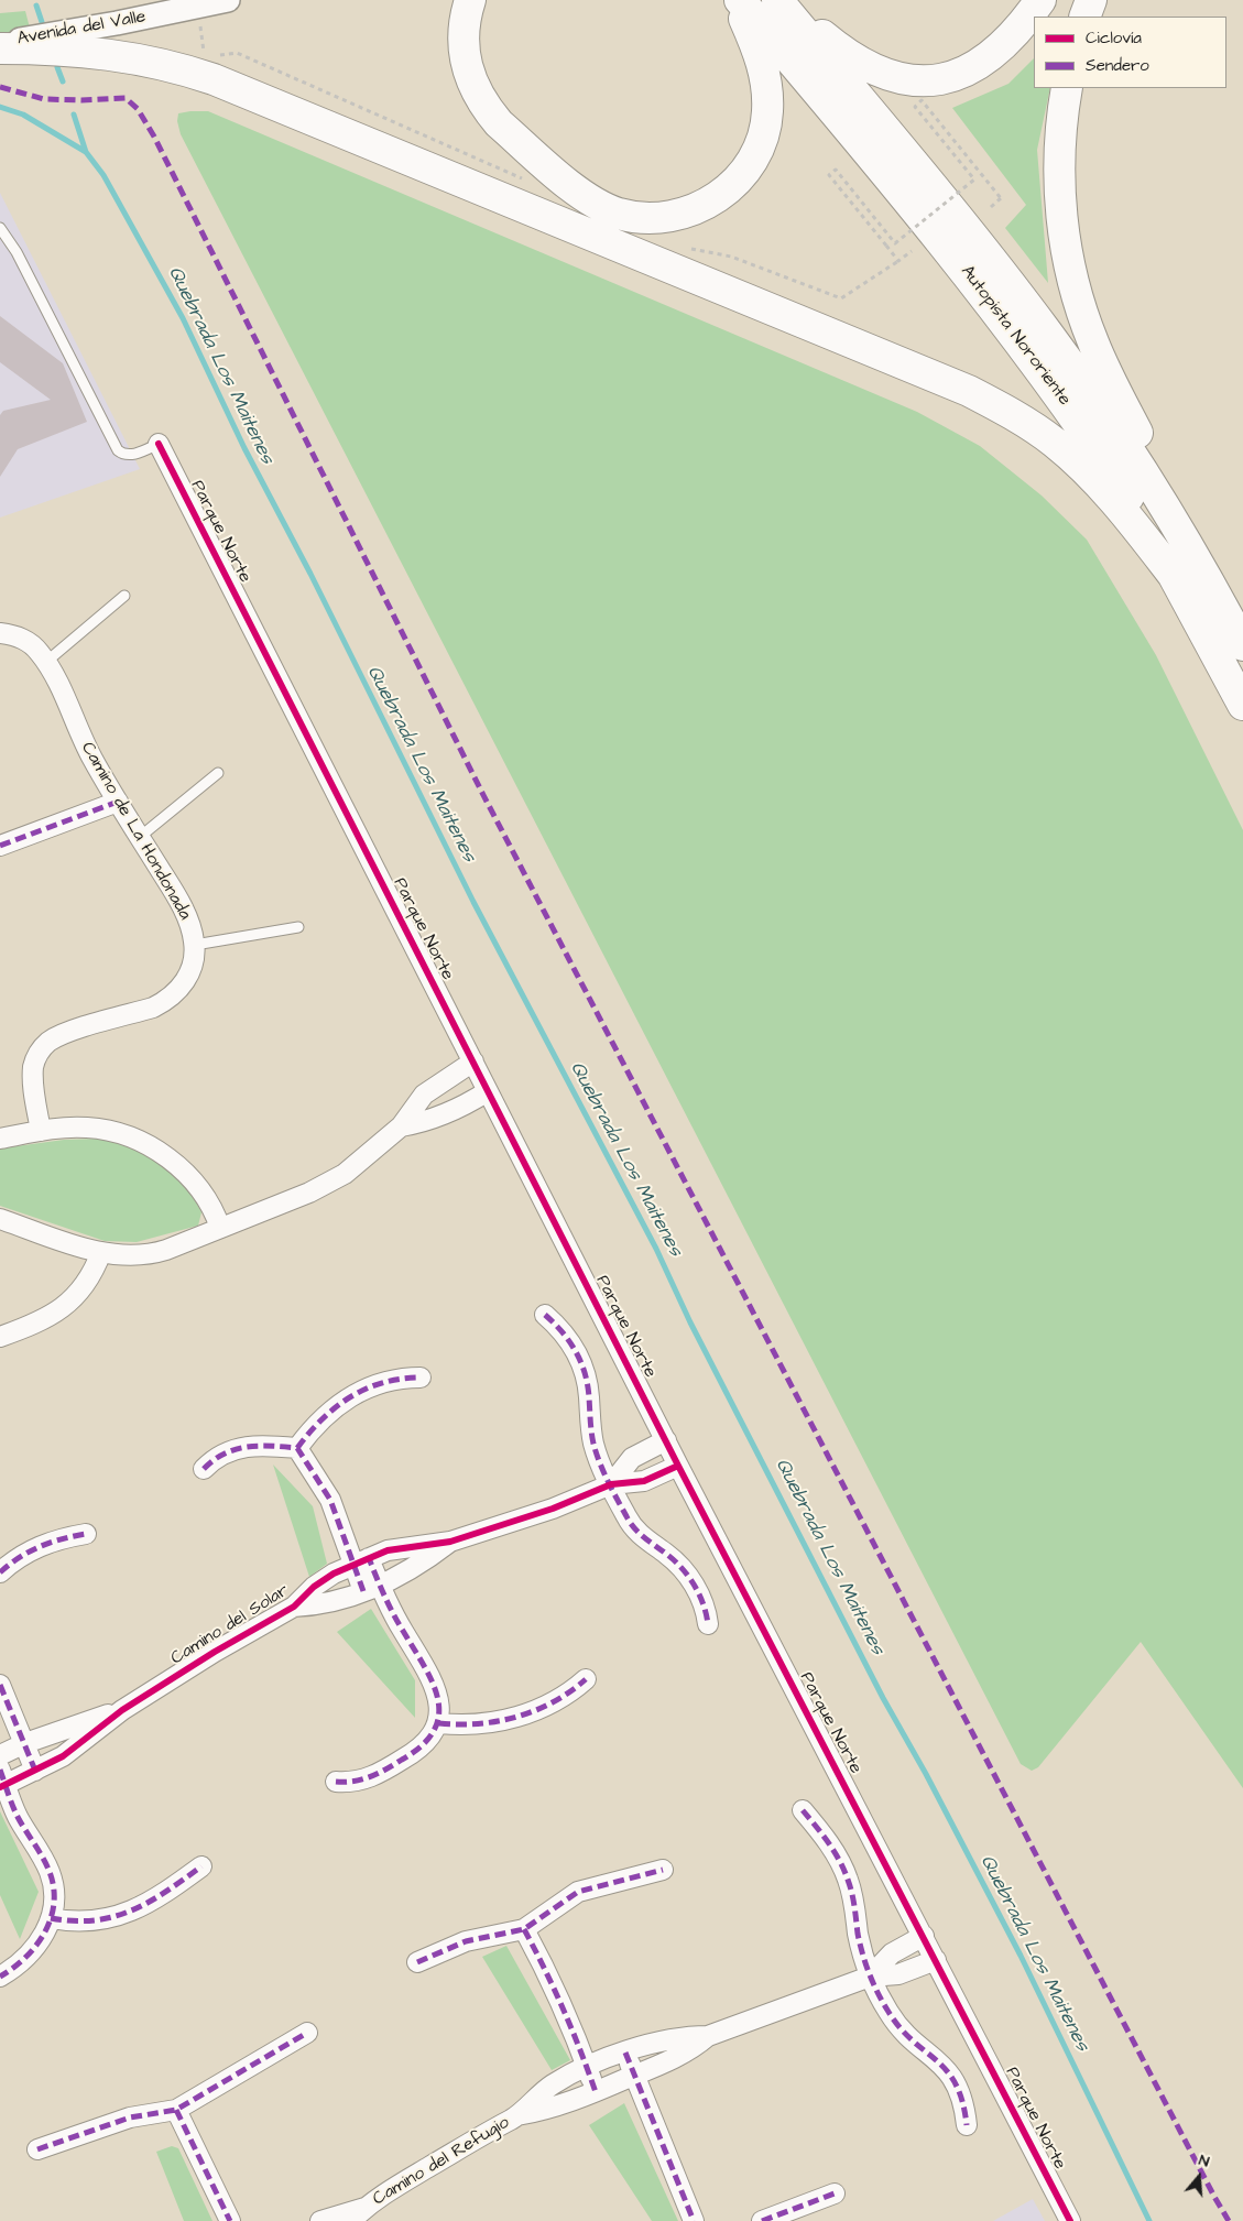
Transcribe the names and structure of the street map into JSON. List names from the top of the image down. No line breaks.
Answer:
{"streets":{"highway":["Autopista Nororiente"],"street":["Avenida del Valle","Parque Norte","Camino de La Hondonada","Camino del Solar","Camino del Refugio"]},"crossings":[["Parque Norte","Camino del Solar"],["Parque Norte","Camino del Refugio"]],"water":["Quebrada Los Maitenes"],"legend":["Ciclovía","Sendero"],"north":"top"}
